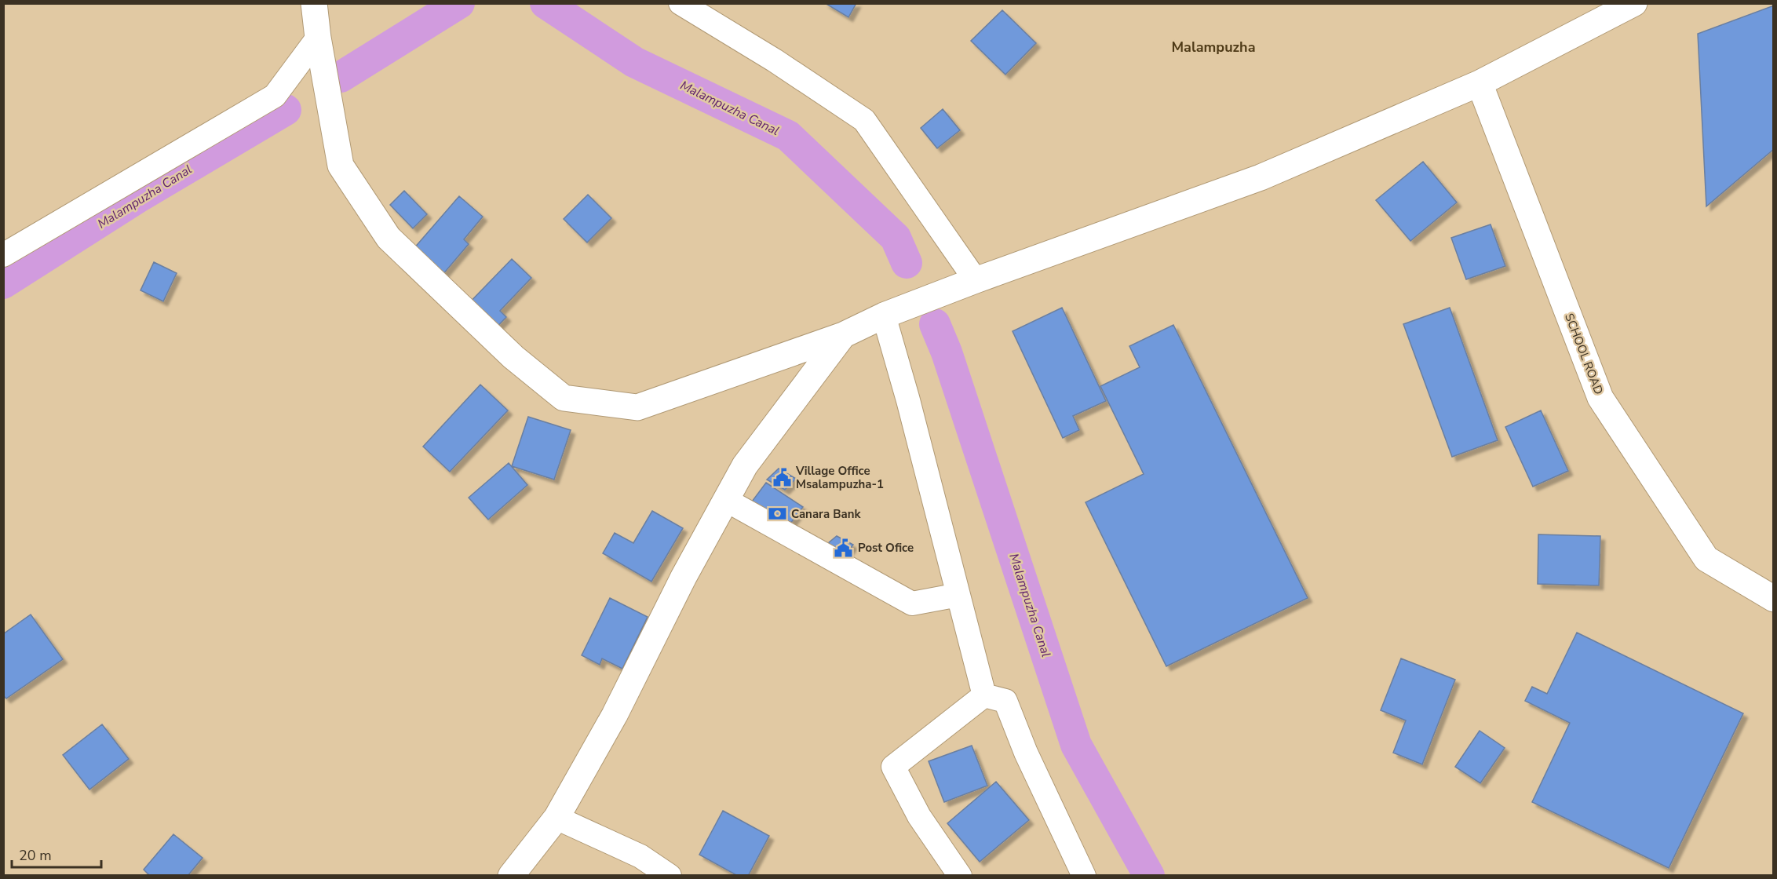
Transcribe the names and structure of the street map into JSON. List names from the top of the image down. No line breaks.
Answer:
{"streets":{"main road":["SCHOOL ROAD"]},"districts":["Malampuzha"],"water":["Malampuzha Canal"],"places":{"public building":["Village Office Msalampuzha-1","Post Ofice"],"bank":["Canara Bank"]},"scale_bar":"20 m"}
